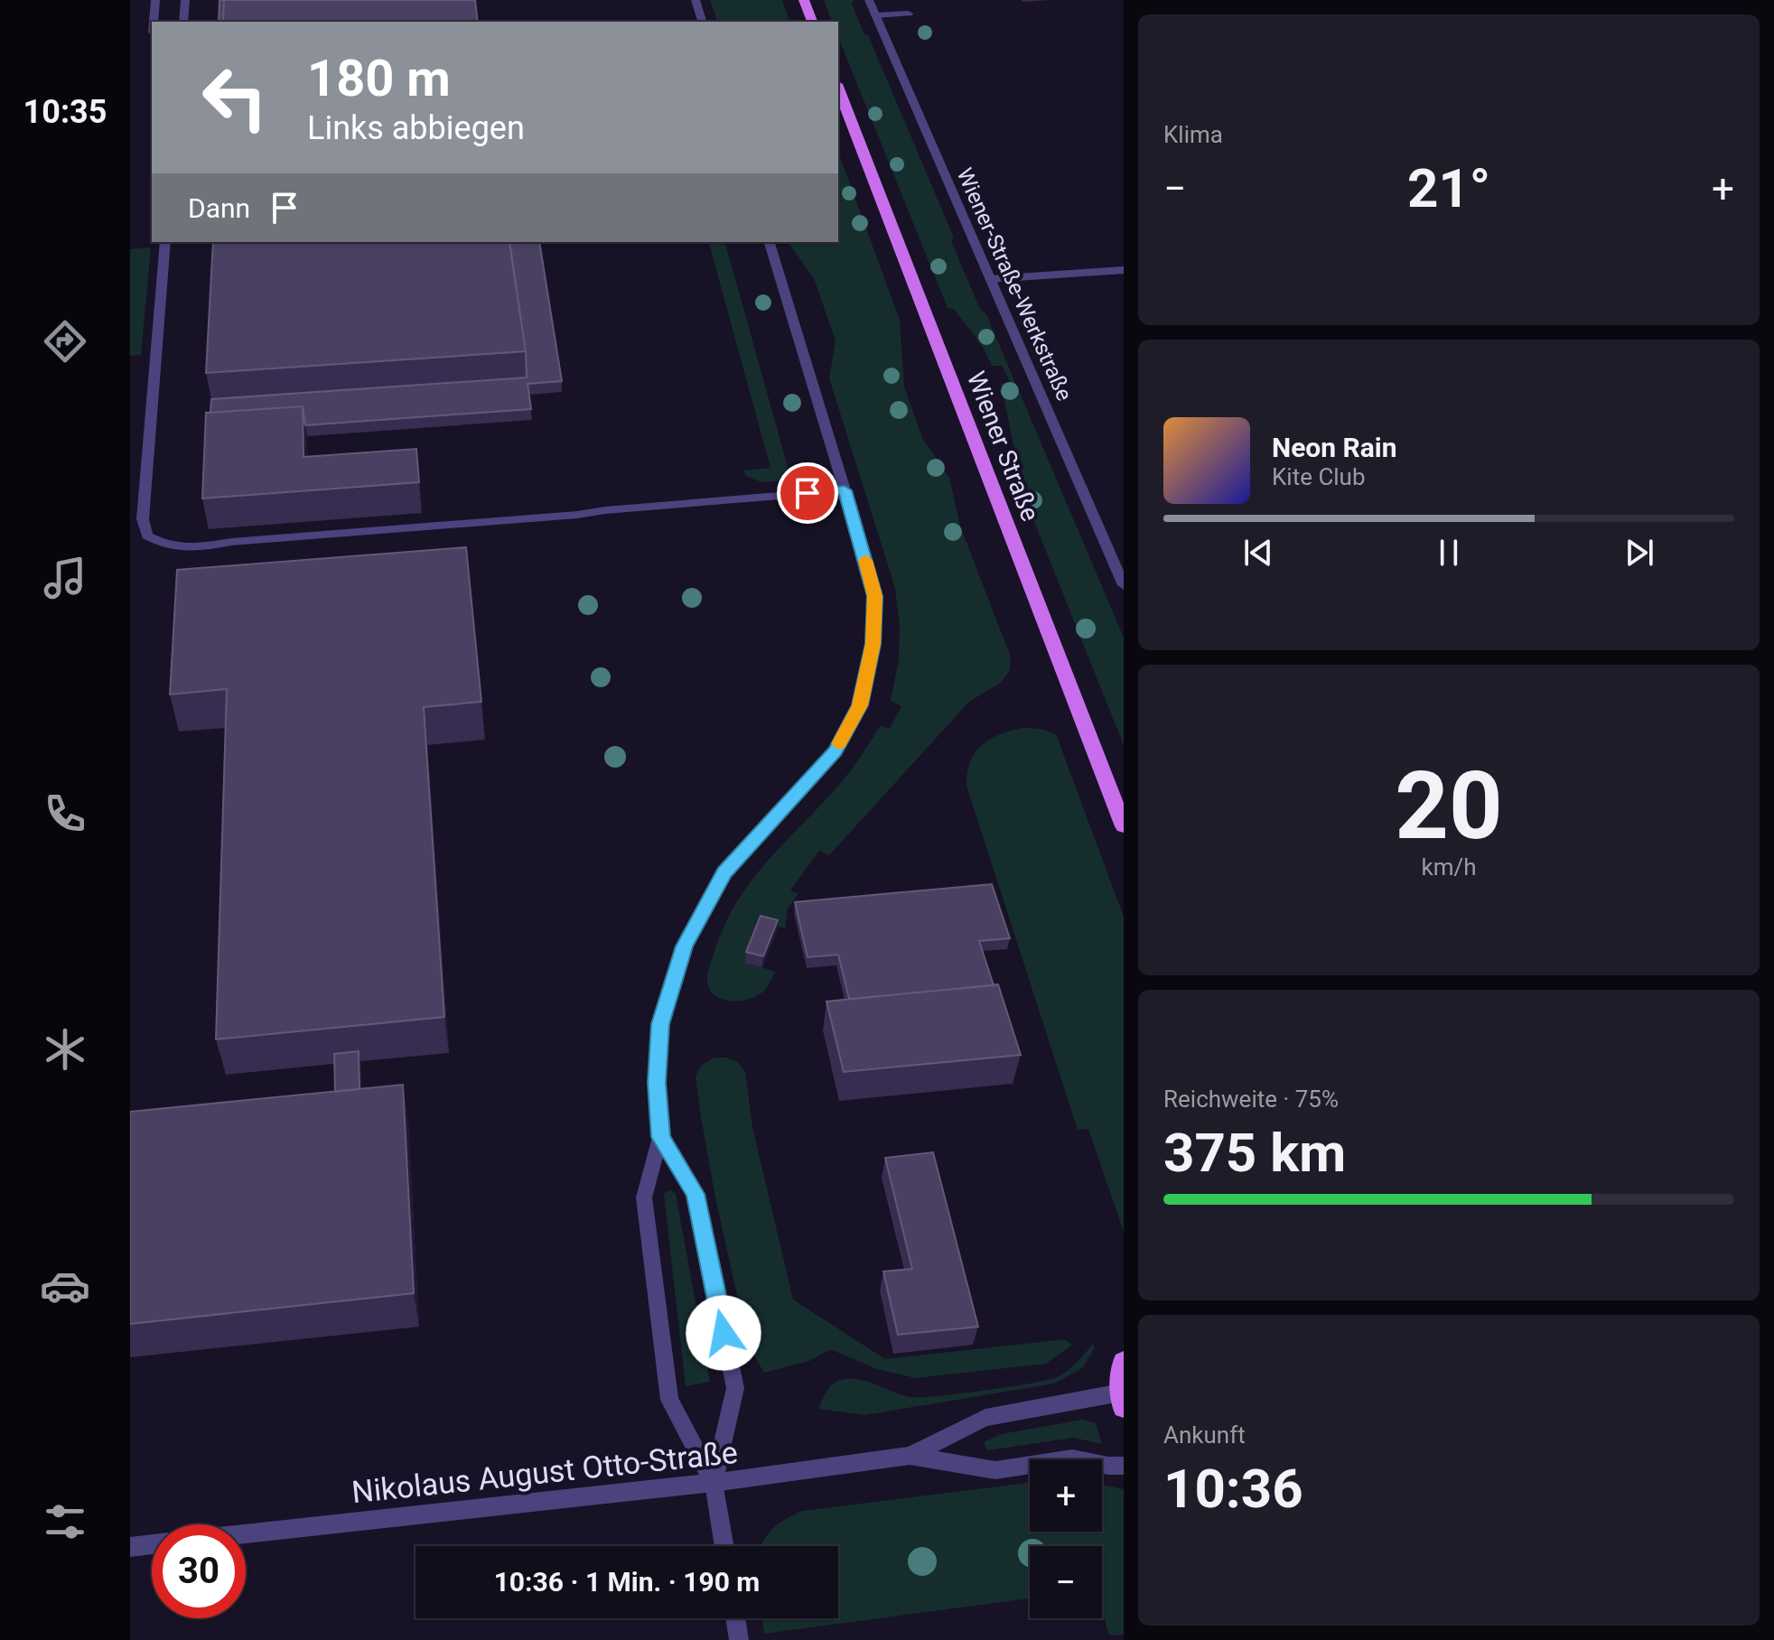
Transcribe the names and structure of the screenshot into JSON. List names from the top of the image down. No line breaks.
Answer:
{"streets":{"main road":["Wiener Straße"],"street":["Wiener-Straße-Werkstraße","Nikolaus August Otto-Straße"]},"page":{"tabs":"10:35","tile":["Klima",["20","km/h"],["Reichweite · 75%","375 km"],["Ankunft","10:36"]],"turn":["180 m","Links abbiegen"],"heat":["−","21°","+"],"then":"Dann","song":["Neon Rain","Kite Club"],"map_buttons":["+","−"],"limit":"30","trip":"10:36 · 1 Min. · 190 m"}}
